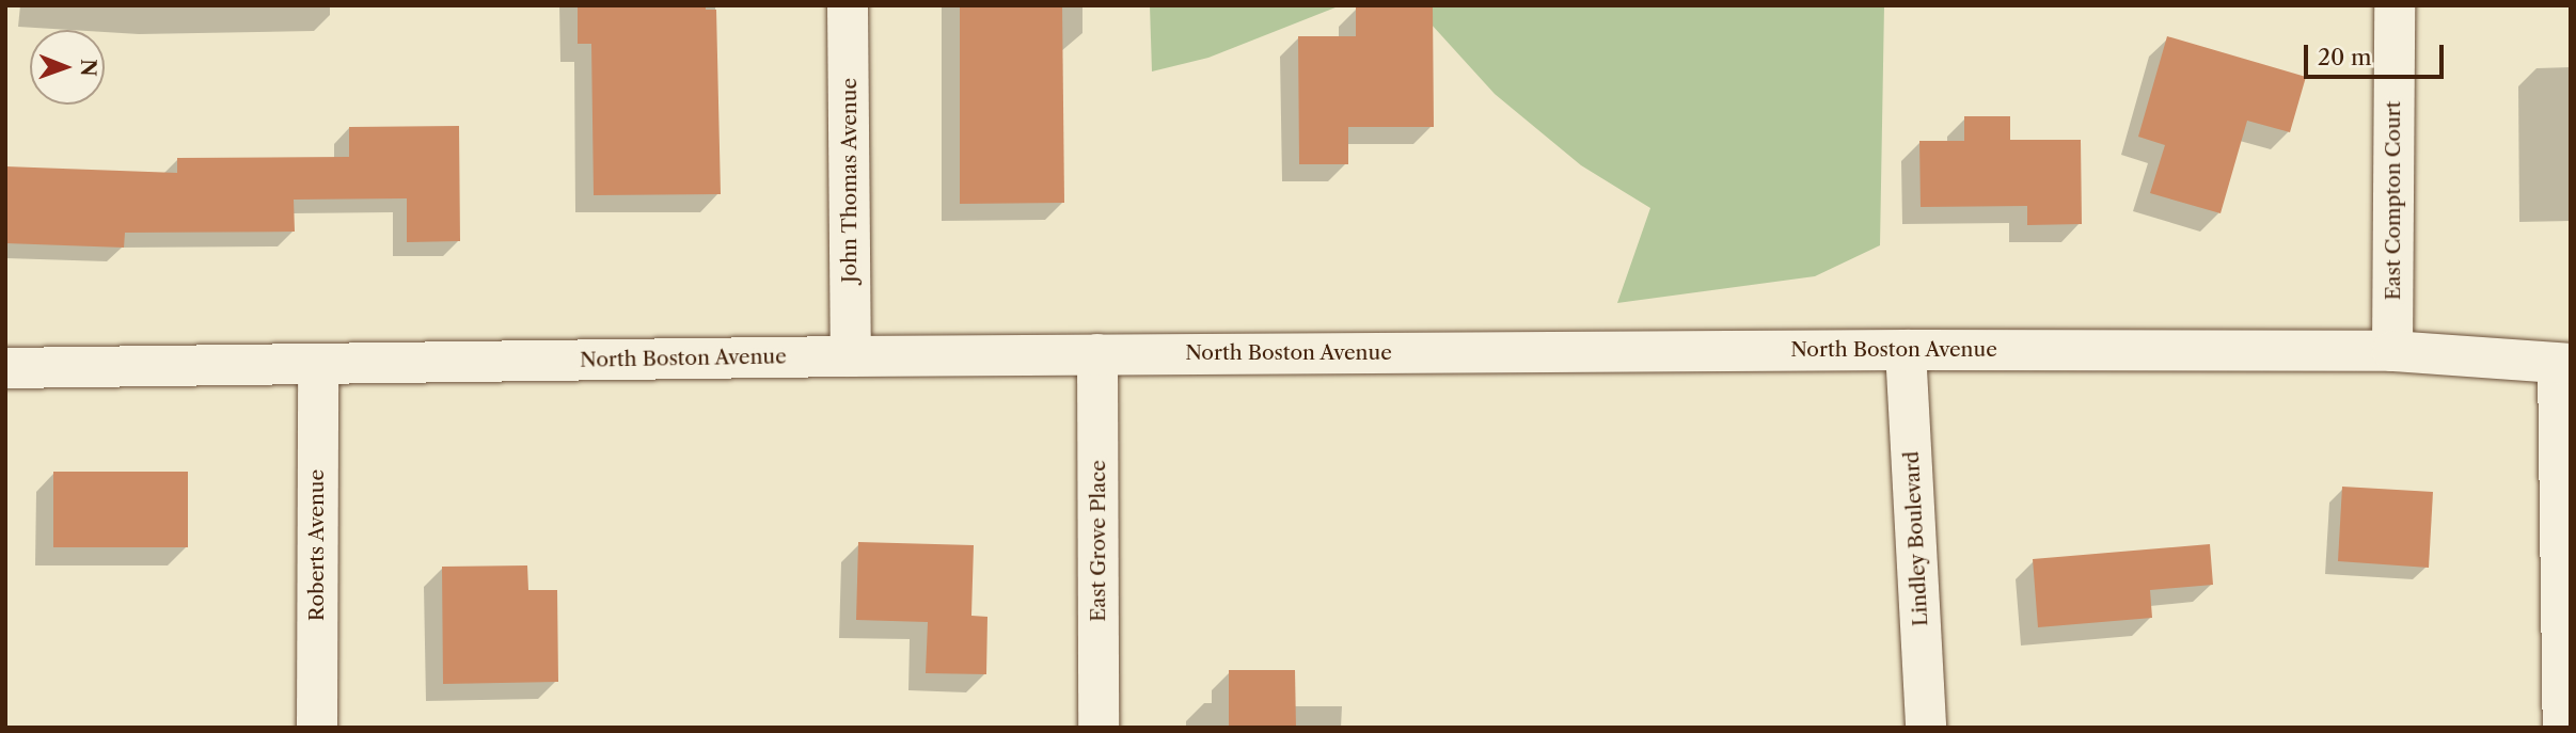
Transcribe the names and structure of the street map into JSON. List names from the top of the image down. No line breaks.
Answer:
{"streets":{"street":["John Thomas Avenue","East Compton Court","North Boston Avenue","Lindley Boulevard","East Grove Place","Roberts Avenue"]},"crossings":[["John Thomas Avenue","North Boston Avenue"],["East Compton Court","North Boston Avenue"],["North Boston Avenue","Lindley Boulevard"],["North Boston Avenue","East Grove Place"],["North Boston Avenue","Roberts Avenue"]],"scale_bar":"20 m","north":"right"}
